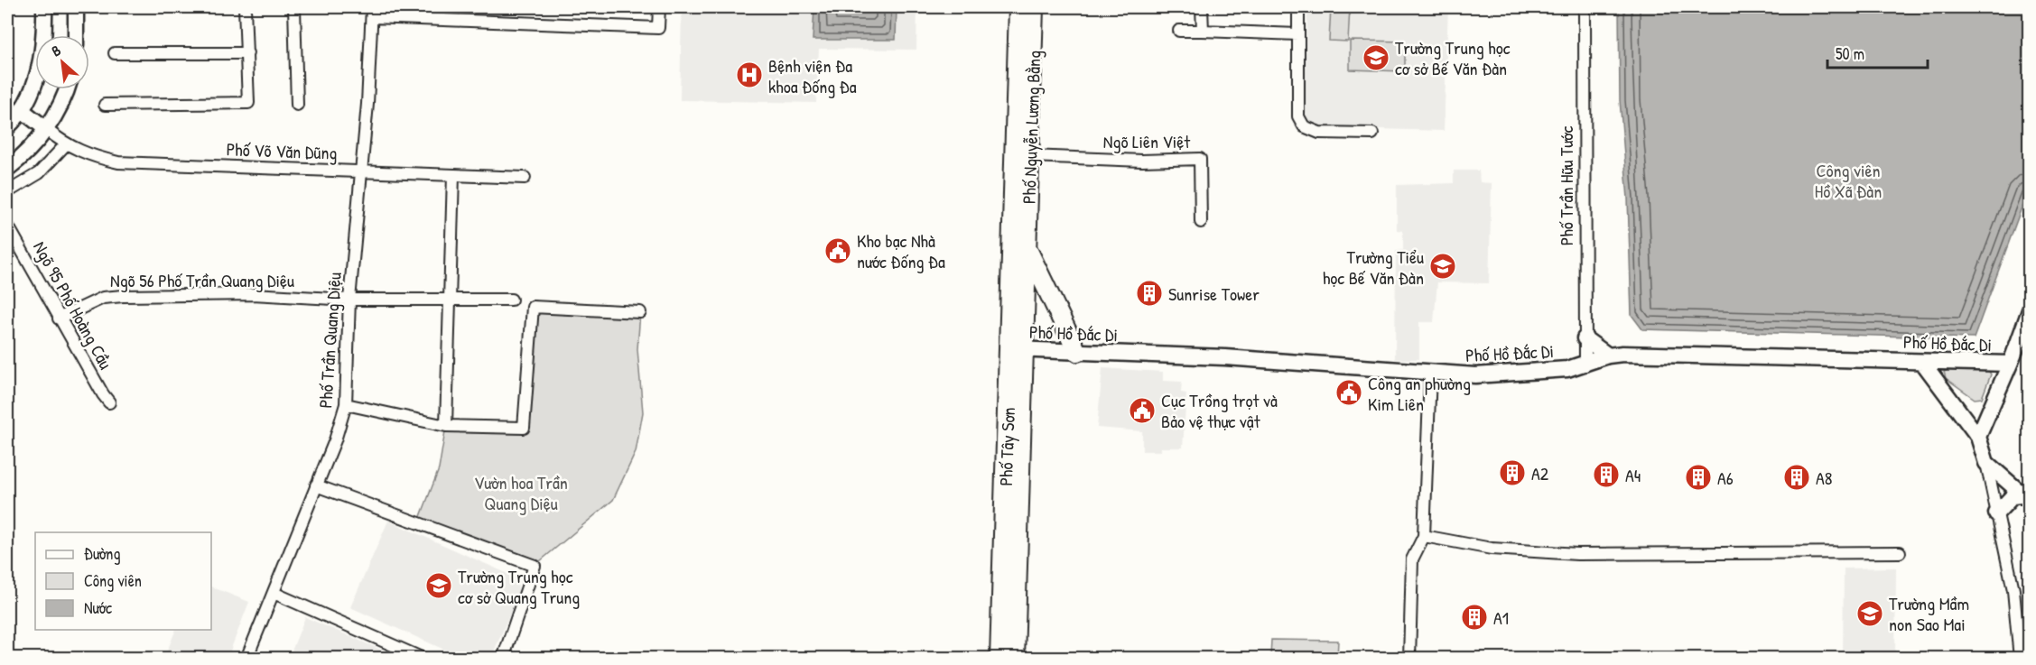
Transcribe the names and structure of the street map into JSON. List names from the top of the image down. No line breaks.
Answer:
{"streets":{"main road":["Phố Nguyễn Lương Bằng","Phố Tây Sơn"],"street":["Ngõ Liên Việt","Phố Võ Văn Dũng","Phố Trần Hữu Tước","Ngõ 56 Phố Trần Quang Diệu","Ngõ 95 Phố Hoàng Cầu","Phố Hồ Đắc Di","Phố Trần Quang Diệu"]},"crossings":[["Phố Nguyễn Lương Bằng","Ngõ Liên Việt"],["Phố Nguyễn Lương Bằng","Phố Tây Sơn"],["Phố Võ Văn Dũng","Phố Trần Quang Diệu"],["Phố Trần Hữu Tước","Phố Hồ Đắc Di"],["Ngõ 56 Phố Trần Quang Diệu","Ngõ 95 Phố Hoàng Cầu"],["Ngõ 56 Phố Trần Quang Diệu","Phố Trần Quang Diệu"],["Phố Hồ Đắc Di","Phố Tây Sơn"]],"parks":["Công viên Hồ Xã Đàn","Vườn hoa Trần Quang Diệu"],"places":{"school or university":["Trường Trung học cơ sở Bế Văn Đàn","Trường Tiểu học Bế Văn Đàn","Trường Trung học cơ sở Quang Trung","Trường Mầm non Sao Mai"],"hospital":["Bệnh viện Đa khoa Đống Đa"],"public building":["Kho bạc Nhà nước Đống Đa","Công an phường Kim Liên","Cục Trồng trọt và Bảo vệ thực vật"],"building":["Sunrise Tower","A2","A4","A6","A8","A1"]},"legend":["Đường","Công viên","Nước"],"scale_bar":"50 m","north":"top left"}
